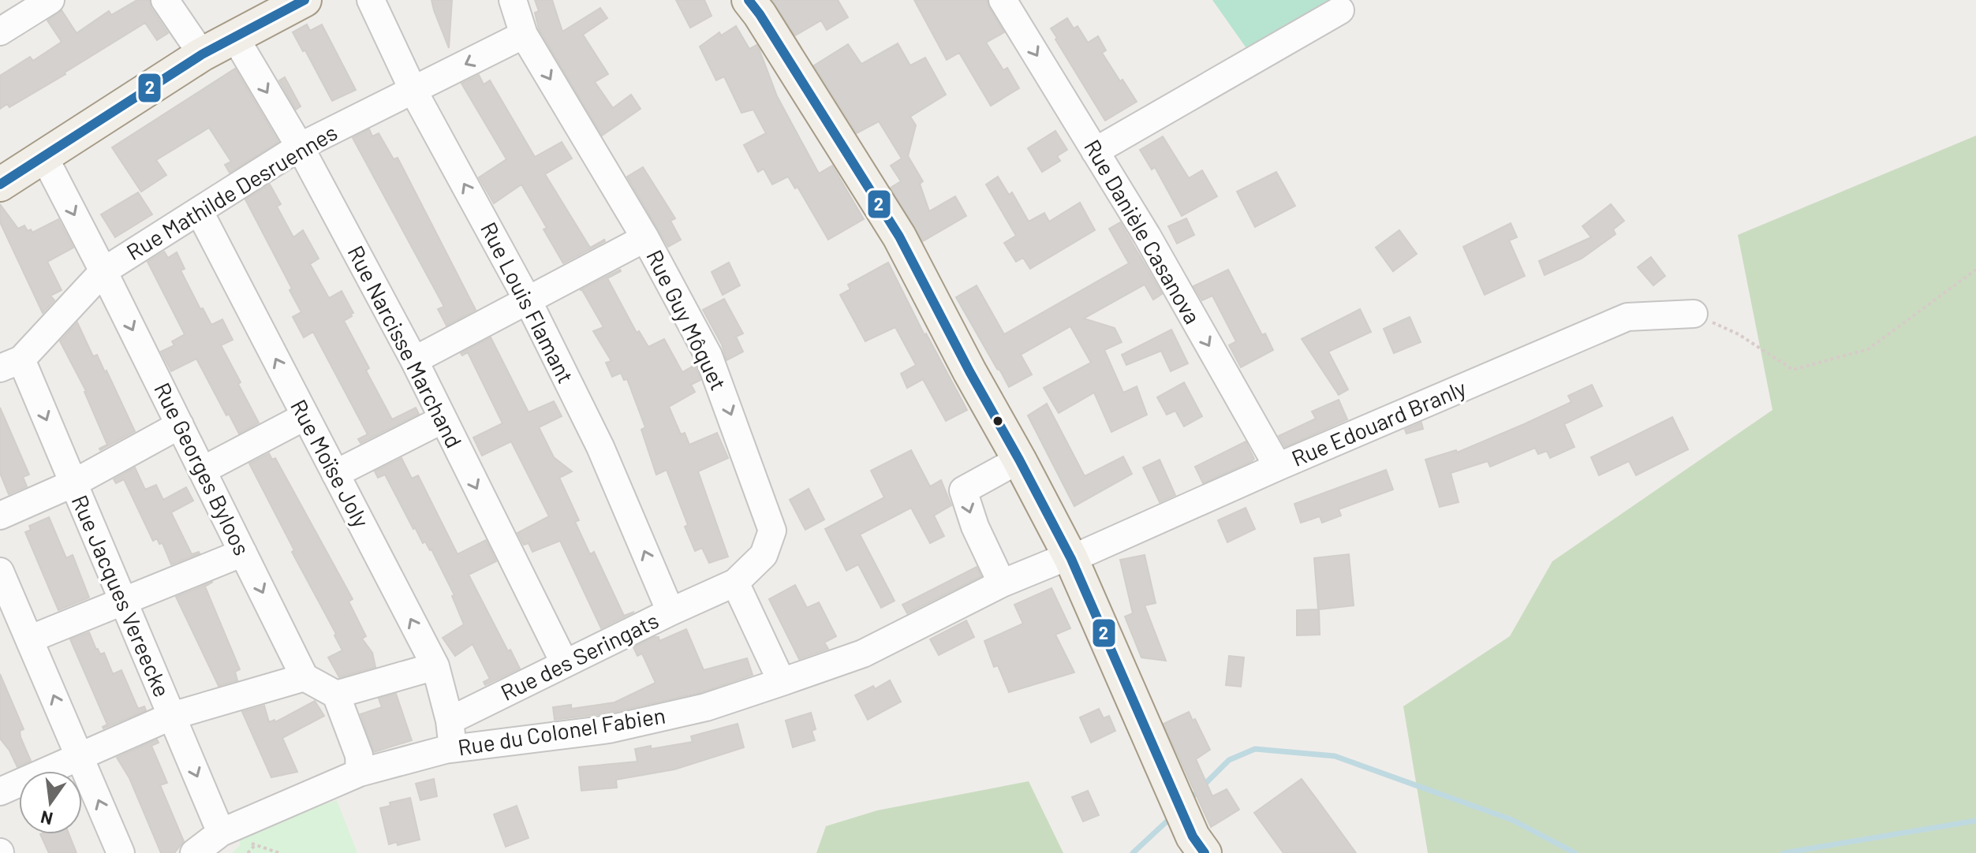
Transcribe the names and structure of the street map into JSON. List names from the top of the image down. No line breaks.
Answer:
{"streets":{"street":["Rue Mathilde Desruennes","Rue Danièle Casanova","Rue Louis Flamant","Rue Guy Môquet","Rue Narcisse Marchand","Rue Edouard Branly","Rue Moïse Joly","Rue Georges Byloos","Rue Jacques Vereecke","Rue des Seringats","Rue du Colonel Fabien"]},"crossings":[["Rue Mathilde Desruennes","Rue Louis Flamant"],["Rue Mathilde Desruennes","Rue Guy Môquet"],["Rue Mathilde Desruennes","Rue Narcisse Marchand"],["Rue Mathilde Desruennes","Rue Moïse Joly"],["Rue Mathilde Desruennes","Rue Georges Byloos"],["Rue Mathilde Desruennes","Rue Jacques Vereecke"],["Rue Danièle Casanova","Rue Edouard Branly"],["Rue Louis Flamant","Rue des Seringats"],["Rue Guy Môquet","Rue des Seringats"],["Rue Narcisse Marchand","Rue des Seringats"],["Rue Edouard Branly","Rue du Colonel Fabien"],["Rue Moïse Joly","Rue des Seringats"],["Rue Jacques Vereecke","Rue du Colonel Fabien"]],"one_way":["Rue Danièle Casanova","Rue Louis Flamant","Rue Guy Môquet","Rue Narcisse Marchand","Rue Moïse Joly"],"lines":["transit line 2"],"north":"bottom"}
